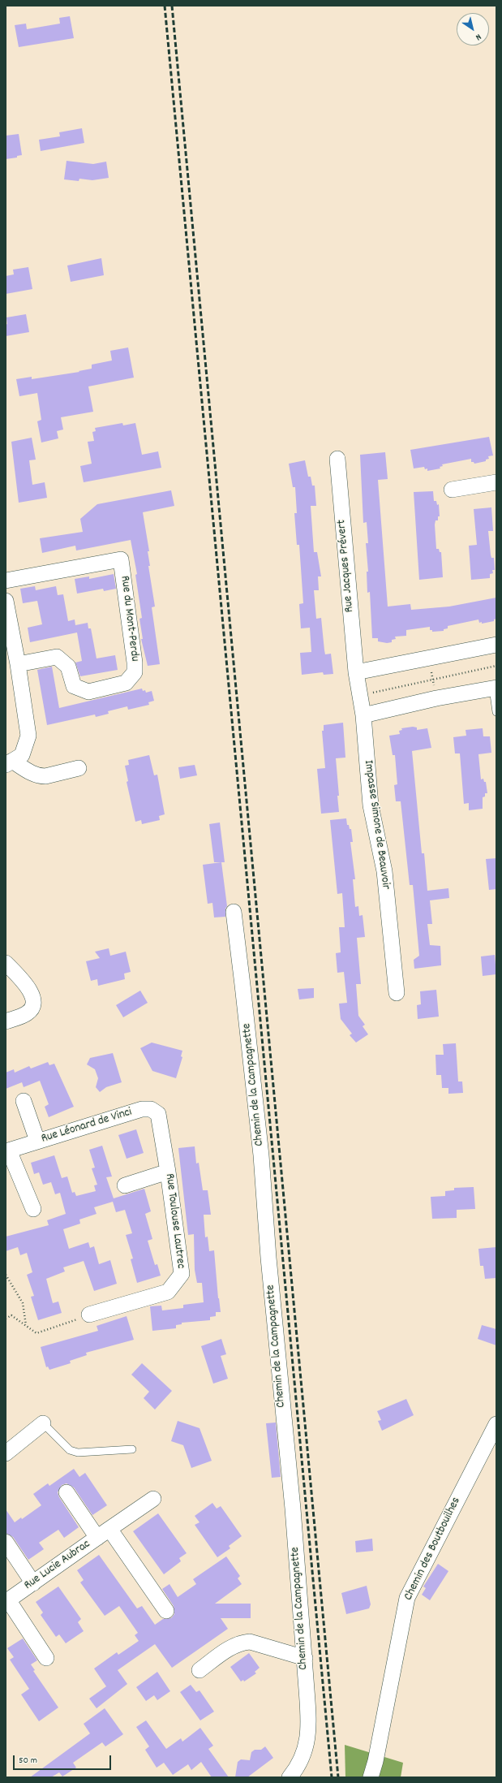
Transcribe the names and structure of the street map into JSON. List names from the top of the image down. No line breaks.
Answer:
{"streets":{"street":["Rue Jacques Prévert","Rue du Mont-Perdu","Impasse Simone de Beauvoir","Chemin de la Campagnette","Rue Léonard de Vinci","Rue Toulouse Lautrec","Chemin des Boutbouilhes","Rue Lucie Aubrac"]},"crossings":[["Rue Jacques Prévert","Impasse Simone de Beauvoir"],["Rue Léonard de Vinci","Rue Toulouse Lautrec"]],"scale_bar":"50 m","north":"bottom right"}
